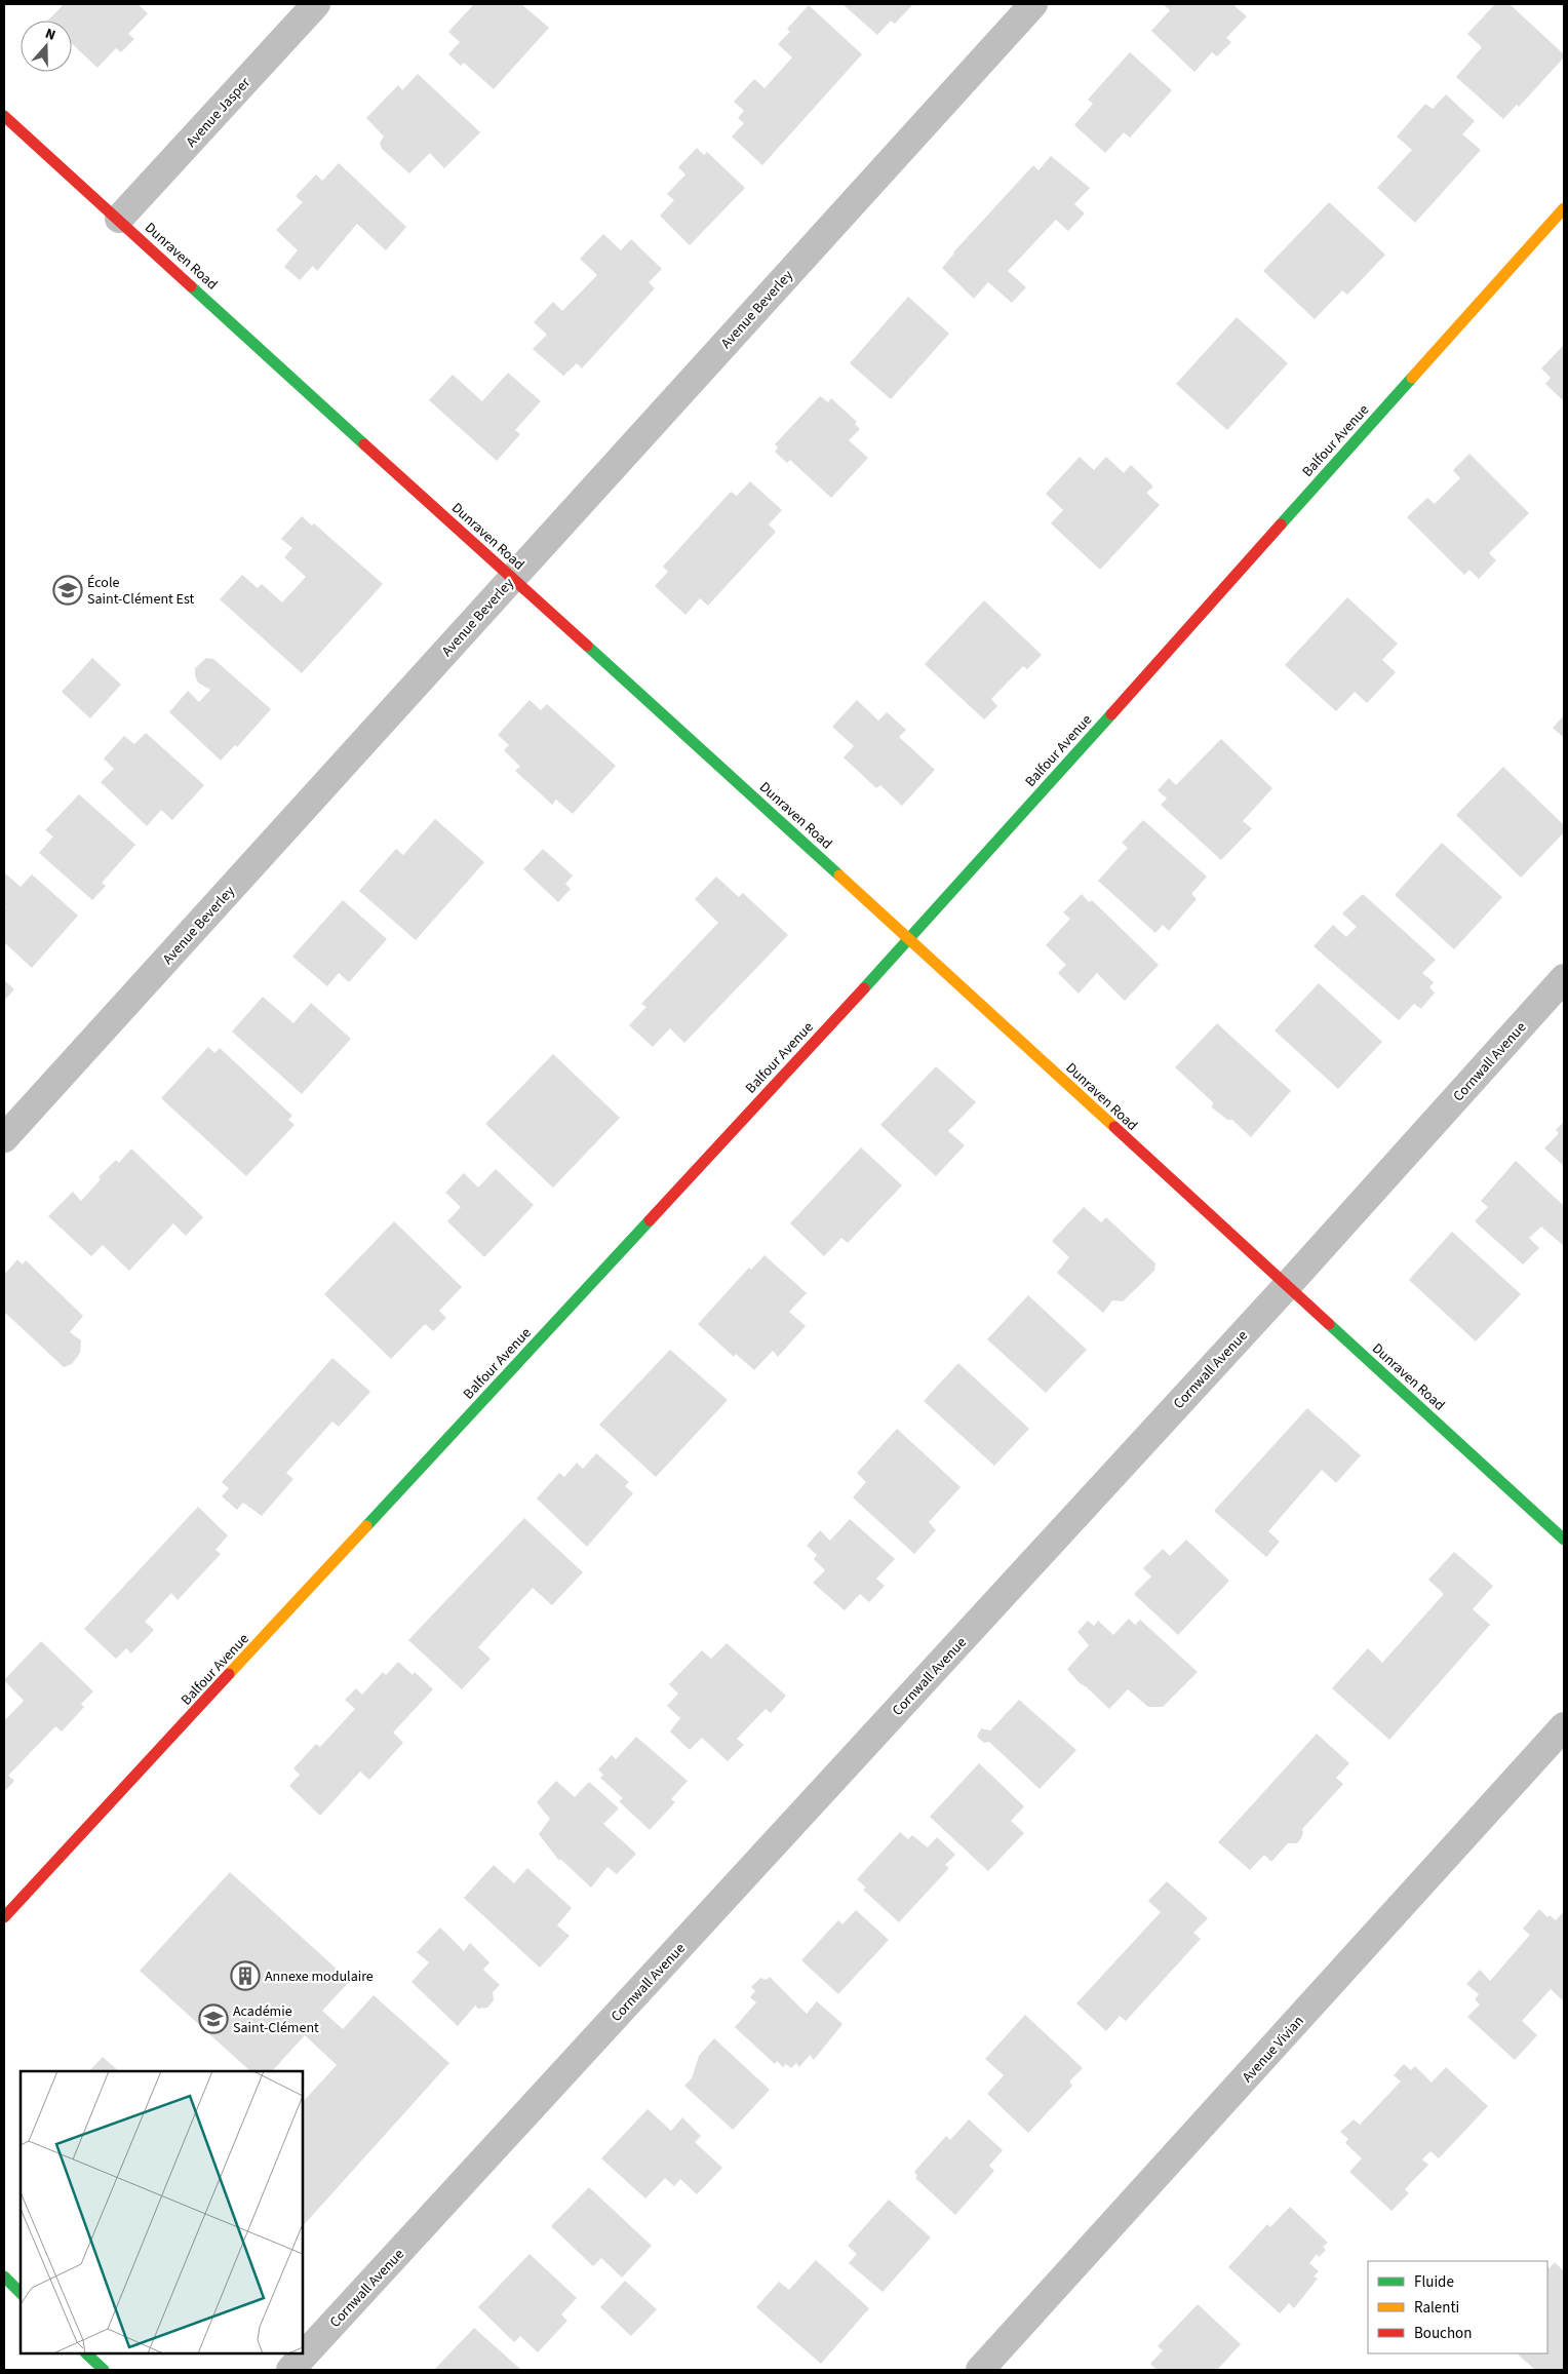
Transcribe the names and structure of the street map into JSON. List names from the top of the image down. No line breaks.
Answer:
{"streets":{"street":["Avenue Jasper","Dunraven Road","Avenue Beverley","Balfour Avenue","Cornwall Avenue","Avenue Vivian"]},"crossings":[["Avenue Jasper","Dunraven Road"],["Dunraven Road","Avenue Beverley"],["Dunraven Road","Balfour Avenue"],["Dunraven Road","Cornwall Avenue"]],"places":{"school or university":["École Saint-Clément Est","Académie Saint-Clément"],"building":["Annexe modulaire"]},"legend":["Fluide","Ralenti","Bouchon"],"north":"top"}
